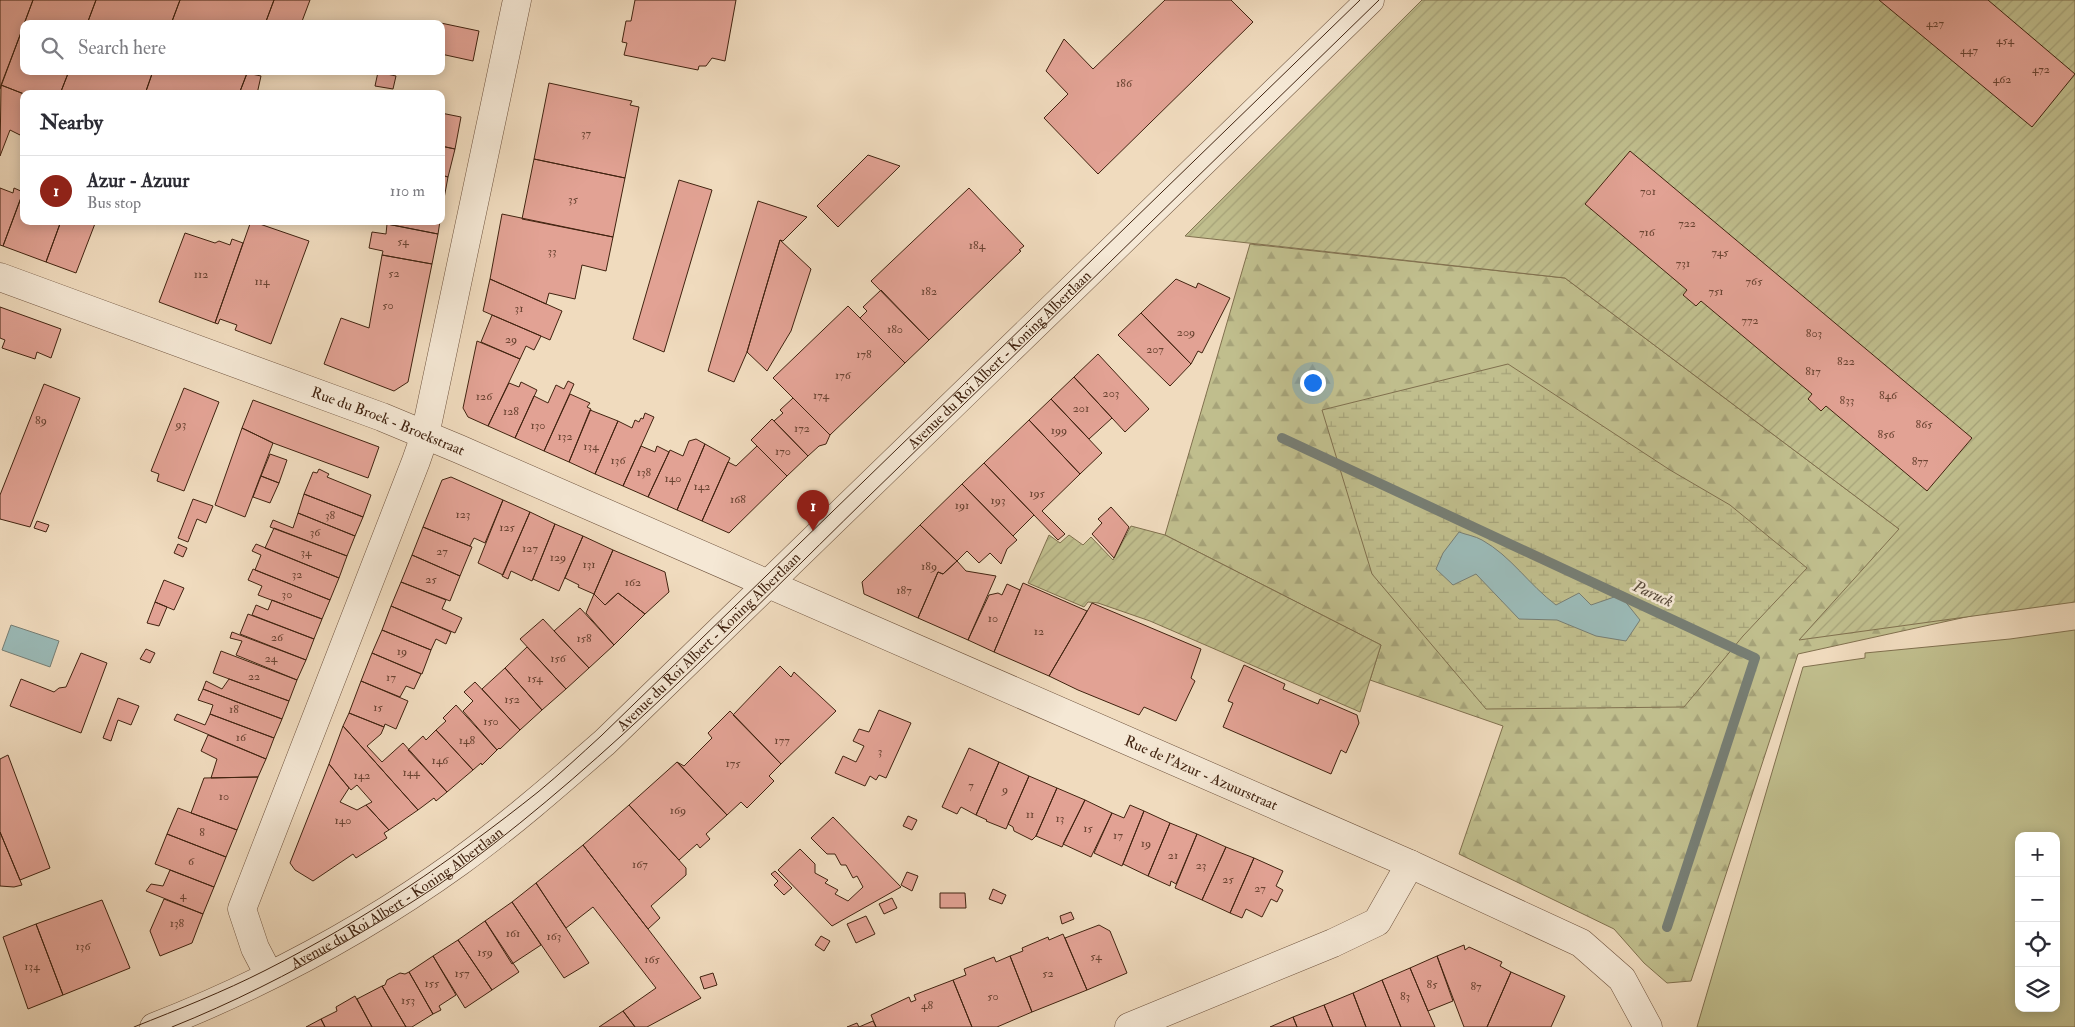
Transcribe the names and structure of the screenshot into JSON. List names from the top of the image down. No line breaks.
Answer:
{"streets":{"street":["Avenue du Roi Albert - Koning Albertlaan","Rue du Broek - Broekstraat","Rue de l'Azur - Azuurstraat"]},"crossings":[["Avenue du Roi Albert - Koning Albertlaan","Rue du Broek - Broekstraat"],["Avenue du Roi Albert - Koning Albertlaan","Rue de l'Azur - Azuurstraat"],["Rue du Broek - Broekstraat","Rue de l'Azur - Azuurstraat"]],"water":["Paruck"],"house_numbers":["427","454","447","472","462","186","37","701","35","722","716","54","184","33","745","731","52","112","114","765","182","751","50","31","772","180","209","803","29","207","178","822","817","176","203","174","846","126","833","201","128","89","93","865","130","172","199","856","132","134","170","136","877","138","140","142","195","168","193","191","123","38","125","36","127","27","34","129","131","189","32","25","162","187","30","10","12","26","158","19","24","156","22","17","154","152","15","18","150","16","148","177","3","146","175","144","142","7","9","10","169","11","13","140","15","8","17","19","21","6","167","23","25","27","4","138","161","163","136","159","54","165","134","157","52","155","85","87","50","83","153","48"],"page":{"search":"Search here","heading":"Nearby","list":[{"mark":"1","name":"Azur - Azuur","note":"Bus stop","value":"110 m"}],"pins":"1","map_buttons":["+","−"]}}
